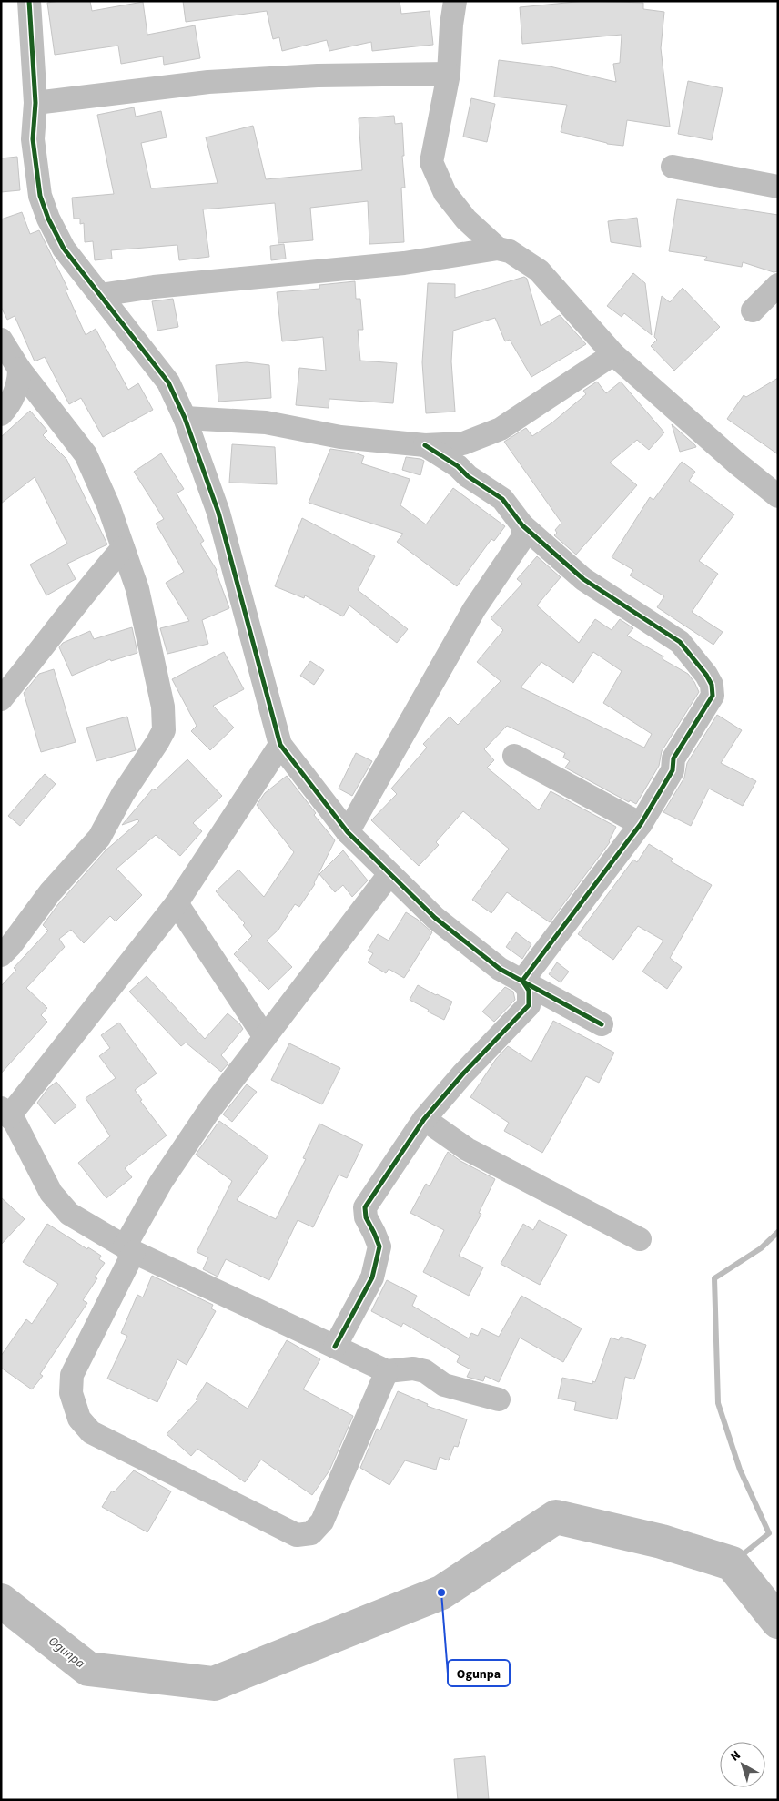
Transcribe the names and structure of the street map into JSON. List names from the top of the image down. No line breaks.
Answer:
{"water":["Ogunpa"],"places":["Ogunpa"],"north":"top left"}
